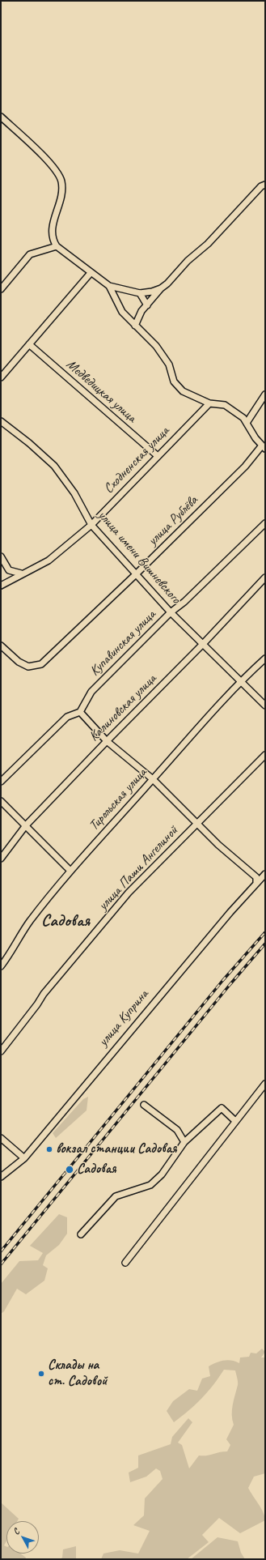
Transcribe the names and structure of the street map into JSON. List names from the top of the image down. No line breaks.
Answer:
{"streets":{"street":["Медведицкая улица","Сходненская улица","улица Рублёва","улица имени Вишневского","Купавинская улица","Калиновская улица","Тирольская улица","улица Паши Ангелиной","улица Куприна"]},"crossings":[["Медведицкая улица","Сходненская улица"],["Сходненская улица","улица имени Вишневского"],["улица Рублёва","улица имени Вишневского"],["улица имени Вишневского","Купавинская улица"],["улица имени Вишневского","Калиновская улица"],["улица имени Вишневского","Тирольская улица"]],"districts":["Садовая"],"places":["вокзал станции Садовая","Садовая","Склады на ст. Садовой"],"north":"top left"}
